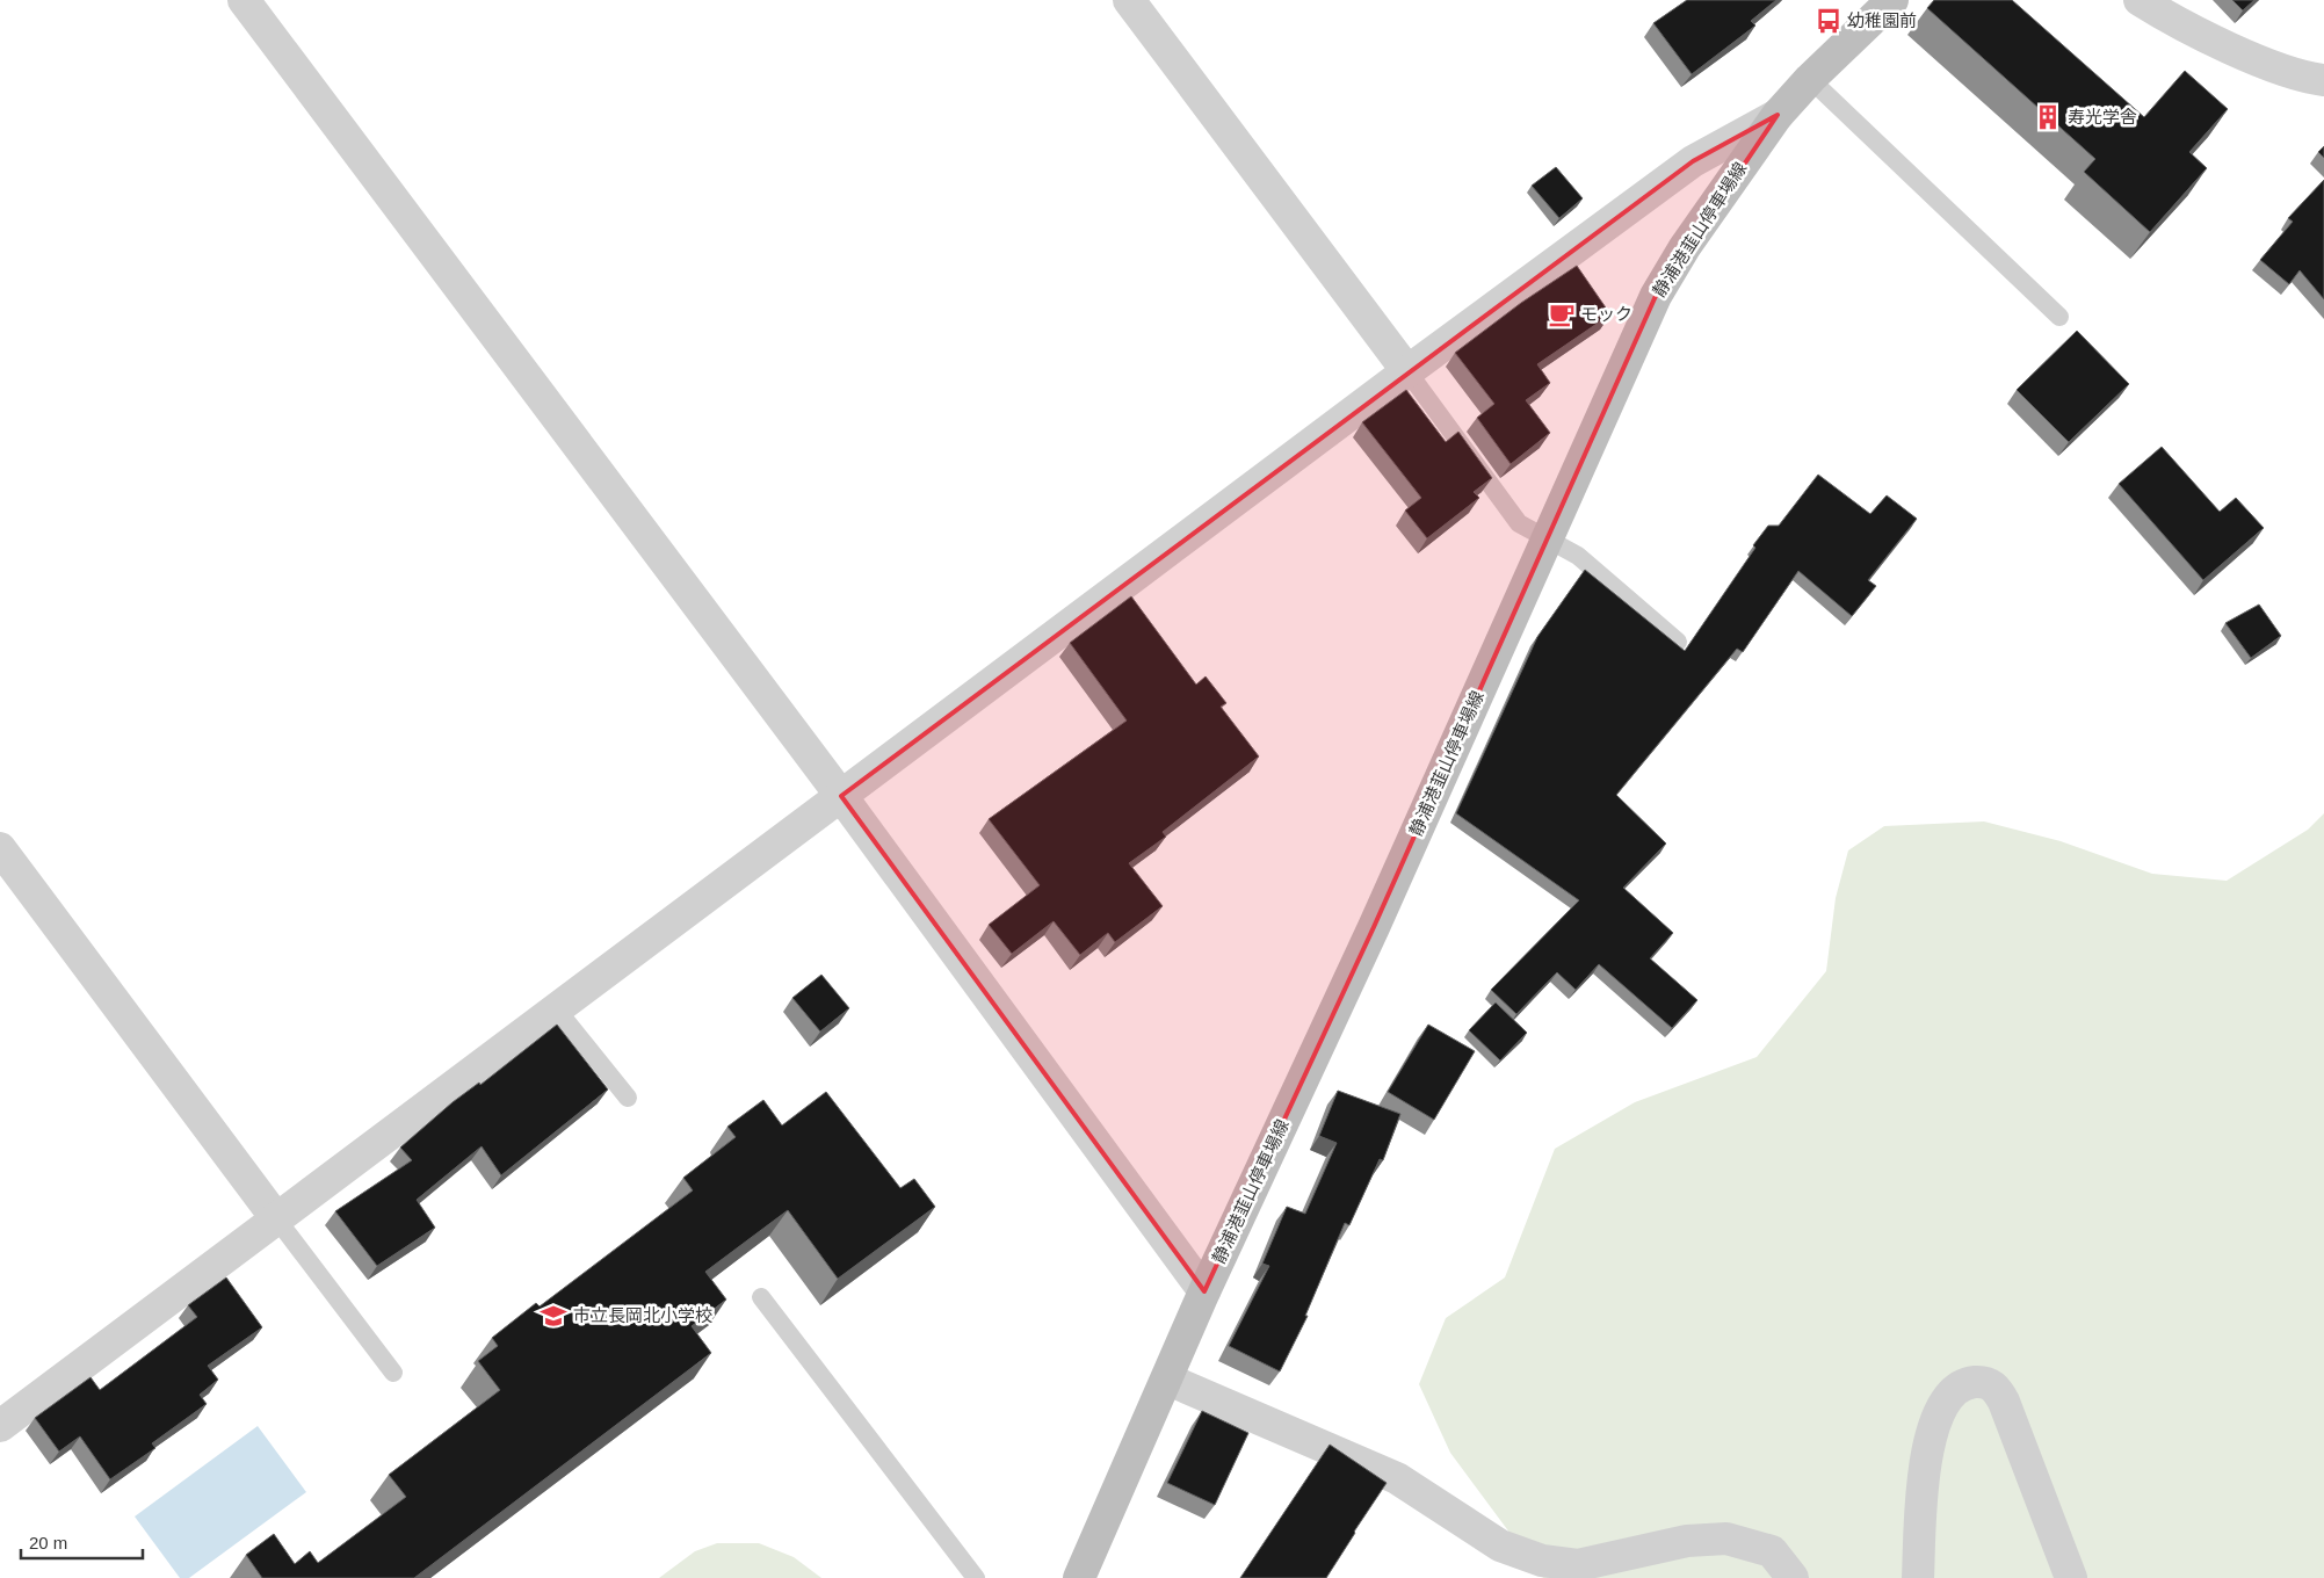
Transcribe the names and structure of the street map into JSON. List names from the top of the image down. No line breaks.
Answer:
{"streets":{"main road":["静浦港韮山停車場線"]},"places":{"bus stop":["幼稚園前"],"building":["寿光学舎"],"cafe":["モック"],"school or university":["市立長岡北小学校"]},"scale_bar":"20 m"}
